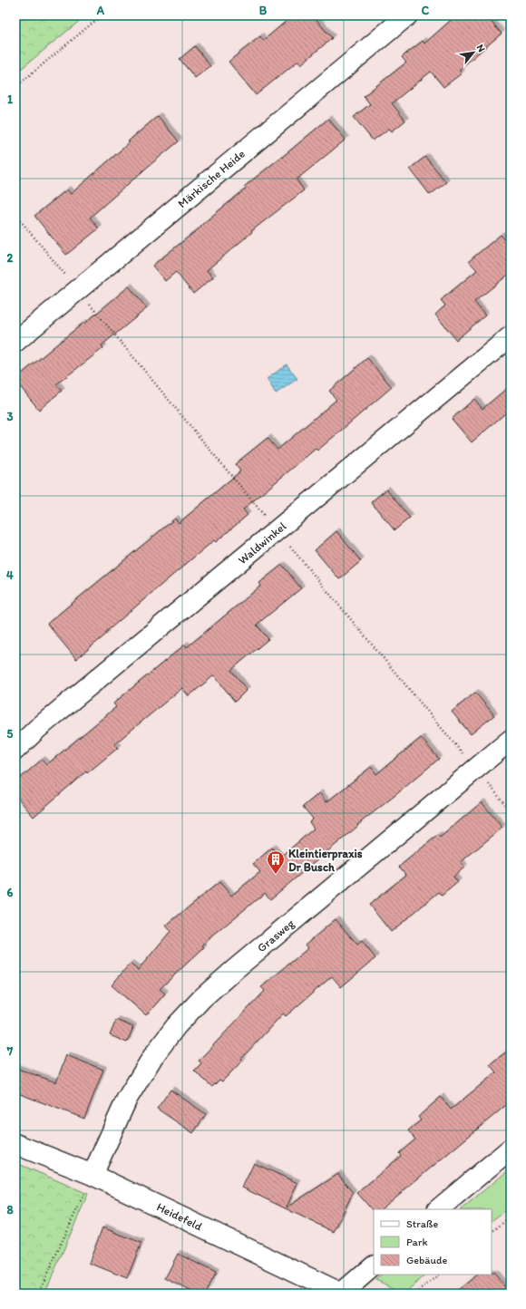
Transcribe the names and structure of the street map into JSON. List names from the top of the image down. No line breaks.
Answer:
{"streets":{"street":["Märkische Heide","Waldwinkel","Grasweg","Heidefeld"]},"crossings":[["Grasweg","Heidefeld"]],"places":{"building":["Kleintierpraxis Dr Busch"]},"legend":["Straße","Park","Gebäude"],"north":"top right","grid":{"columns":["A","B","C"],"rows":["1","2","3","4","5","6","7","8"]}}
